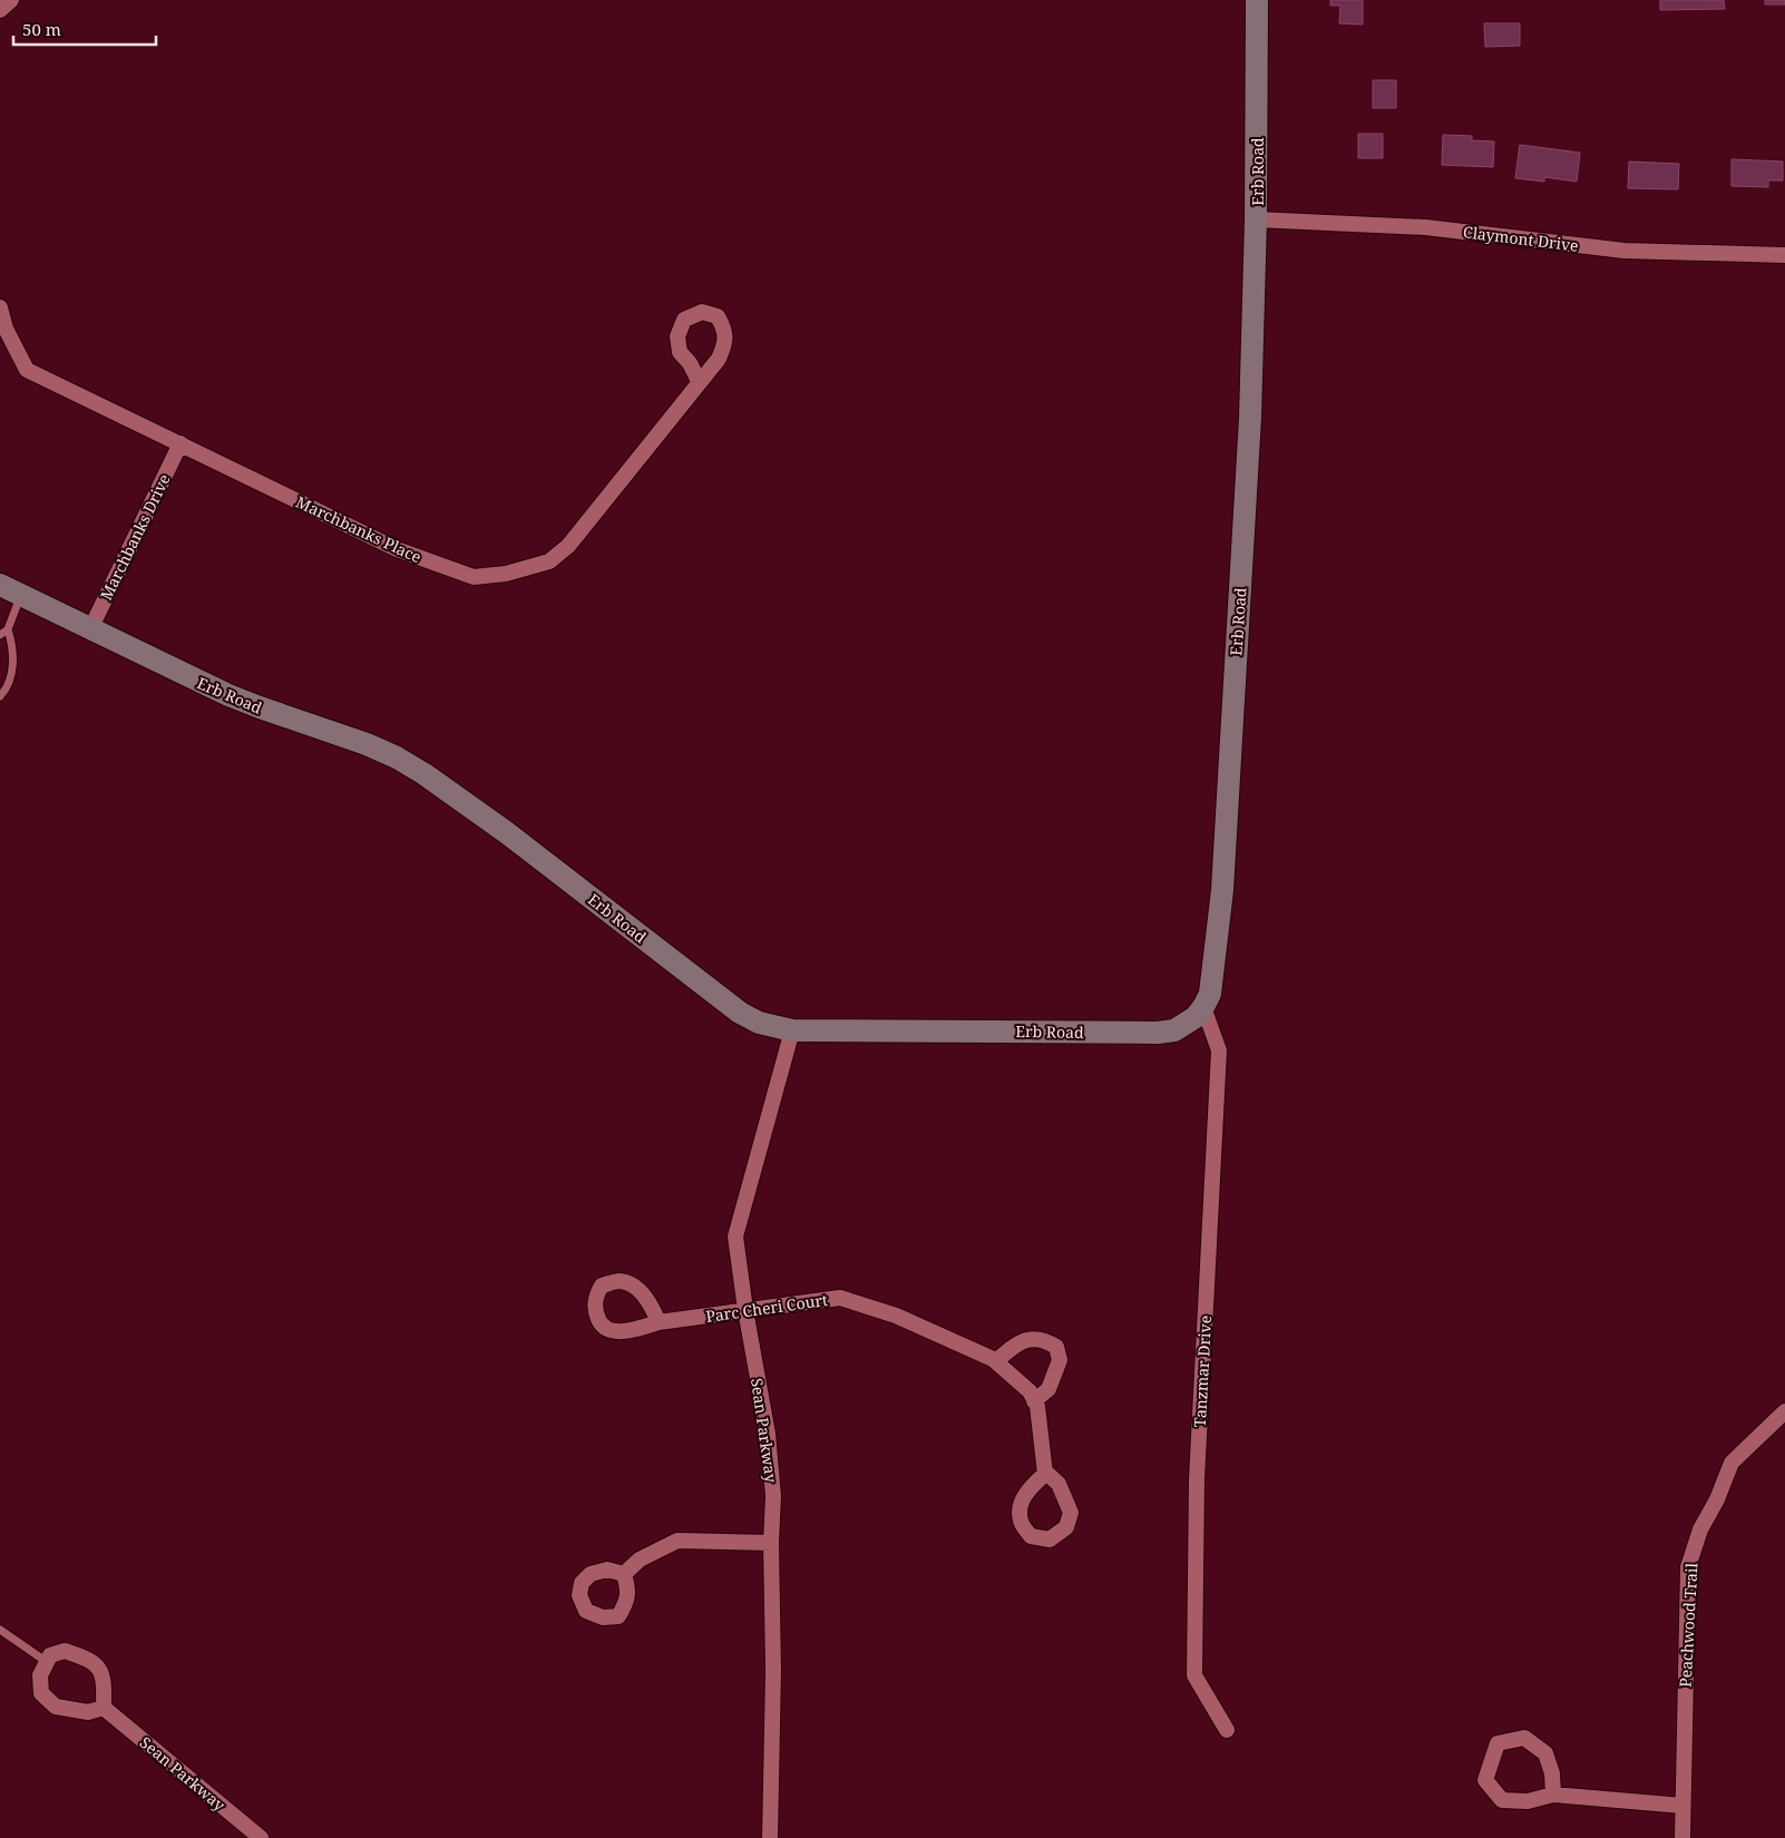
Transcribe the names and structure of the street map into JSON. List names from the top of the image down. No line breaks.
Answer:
{"streets":{"street":["Erb Road","Claymont Drive","Marchbanks Place","Marchbanks Drive","Parc Cheri Court","Tanzmar Drive","Sean Parkway","Peachwood Trail"]},"crossings":[["Erb Road","Claymont Drive"],["Erb Road","Marchbanks Drive"],["Erb Road","Tanzmar Drive"],["Erb Road","Sean Parkway"],["Marchbanks Place","Marchbanks Drive"],["Parc Cheri Court","Sean Parkway"]],"scale_bar":"50 m"}
